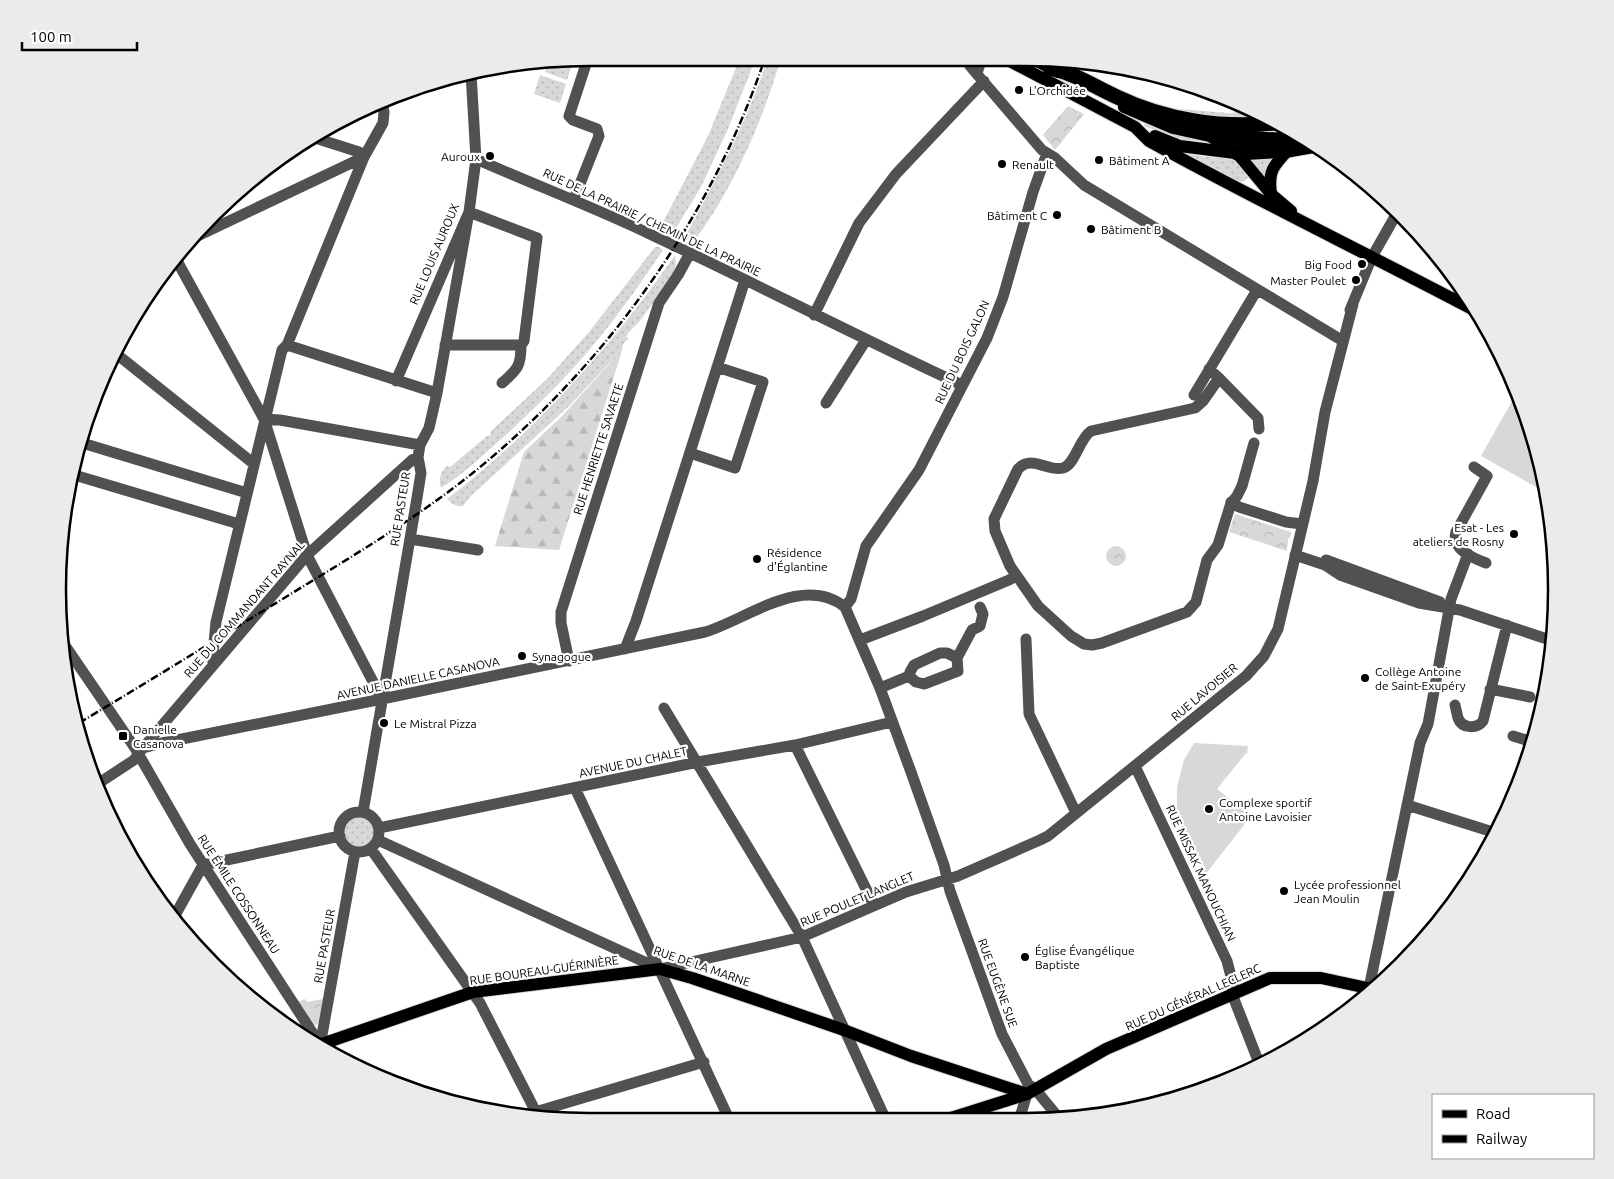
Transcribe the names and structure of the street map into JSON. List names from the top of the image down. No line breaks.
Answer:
{"streets":{"main road":["RUE DE LA MARNE","RUE BOUREAU-GUÉRINIÈRE","RUE DU GÉNÉRAL LECLERC"],"street":["RUE DE LA PRAIRIE / CHEMIN DE LA PRAIRIE","RUE LOUIS AUROUX","RUE DU BOIS GALON","RUE HENRIETTE SAVAETE","RUE PASTEUR","RUE DU COMMANDANT RAYNAL","AVENUE DANIELLE CASANOVA","RUE LAVOISIER","AVENUE DU CHALET","RUE MISSAK MANOUCHIAN","RUE ÉMILE COSSONNEAU","RUE POULET LANGLET","RUE EUGÈNE SUE"]},"crossings":[["RUE DE LA PRAIRIE / CHEMIN DE LA PRAIRIE","RUE LOUIS AUROUX"],["RUE DE LA PRAIRIE / CHEMIN DE LA PRAIRIE","RUE DU BOIS GALON"],["RUE DE LA PRAIRIE / CHEMIN DE LA PRAIRIE","RUE HENRIETTE SAVAETE"],["RUE LOUIS AUROUX","RUE PASTEUR"],["RUE DU BOIS GALON","AVENUE DANIELLE CASANOVA"],["RUE DU BOIS GALON","RUE EUGÈNE SUE"],["RUE HENRIETTE SAVAETE","AVENUE DANIELLE CASANOVA"],["RUE PASTEUR","RUE DU COMMANDANT RAYNAL"],["RUE PASTEUR","AVENUE DANIELLE CASANOVA"],["RUE PASTEUR","AVENUE DU CHALET"],["RUE PASTEUR","RUE DE LA MARNE"],["RUE DU COMMANDANT RAYNAL","AVENUE DANIELLE CASANOVA"],["RUE DU COMMANDANT RAYNAL","RUE ÉMILE COSSONNEAU"],["AVENUE DANIELLE CASANOVA","RUE ÉMILE COSSONNEAU"],["AVENUE DANIELLE CASANOVA","RUE EUGÈNE SUE"],["RUE LAVOISIER","RUE MISSAK MANOUCHIAN"],["RUE LAVOISIER","RUE POULET LANGLET"],["RUE LAVOISIER","RUE EUGÈNE SUE"],["AVENUE DU CHALET","RUE DE LA MARNE"],["AVENUE DU CHALET","RUE EUGÈNE SUE"],["RUE MISSAK MANOUCHIAN","RUE DU GÉNÉRAL LECLERC"],["RUE POULET LANGLET","RUE DE LA MARNE"],["RUE POULET LANGLET","RUE BOUREAU-GUÉRINIÈRE"],["RUE POULET LANGLET","RUE EUGÈNE SUE"],["RUE DE LA MARNE","RUE BOUREAU-GUÉRINIÈRE"],["RUE DE LA MARNE","RUE EUGÈNE SUE"],["RUE DE LA MARNE","RUE DU GÉNÉRAL LECLERC"],["RUE EUGÈNE SUE","RUE DU GÉNÉRAL LECLERC"]],"places":{"other":["L'Orchidée","Auroux","Bâtiment A","Renault","Bâtiment C","Bâtiment B","Big Food","Master Poulet","Esat - Les ateliers de Rosny","Résidence d'Églantine","Synagogue","Collège Antoine de Saint-Exupéry","Le Mistral Pizza","Complexe sportif Antoine Lavoisier","Lycée professionnel Jean Moulin","Église Évangélique Baptiste"],"transit":["Danielle Casanova"]},"legend":["Road","Railway"],"scale_bar":"100 m"}
